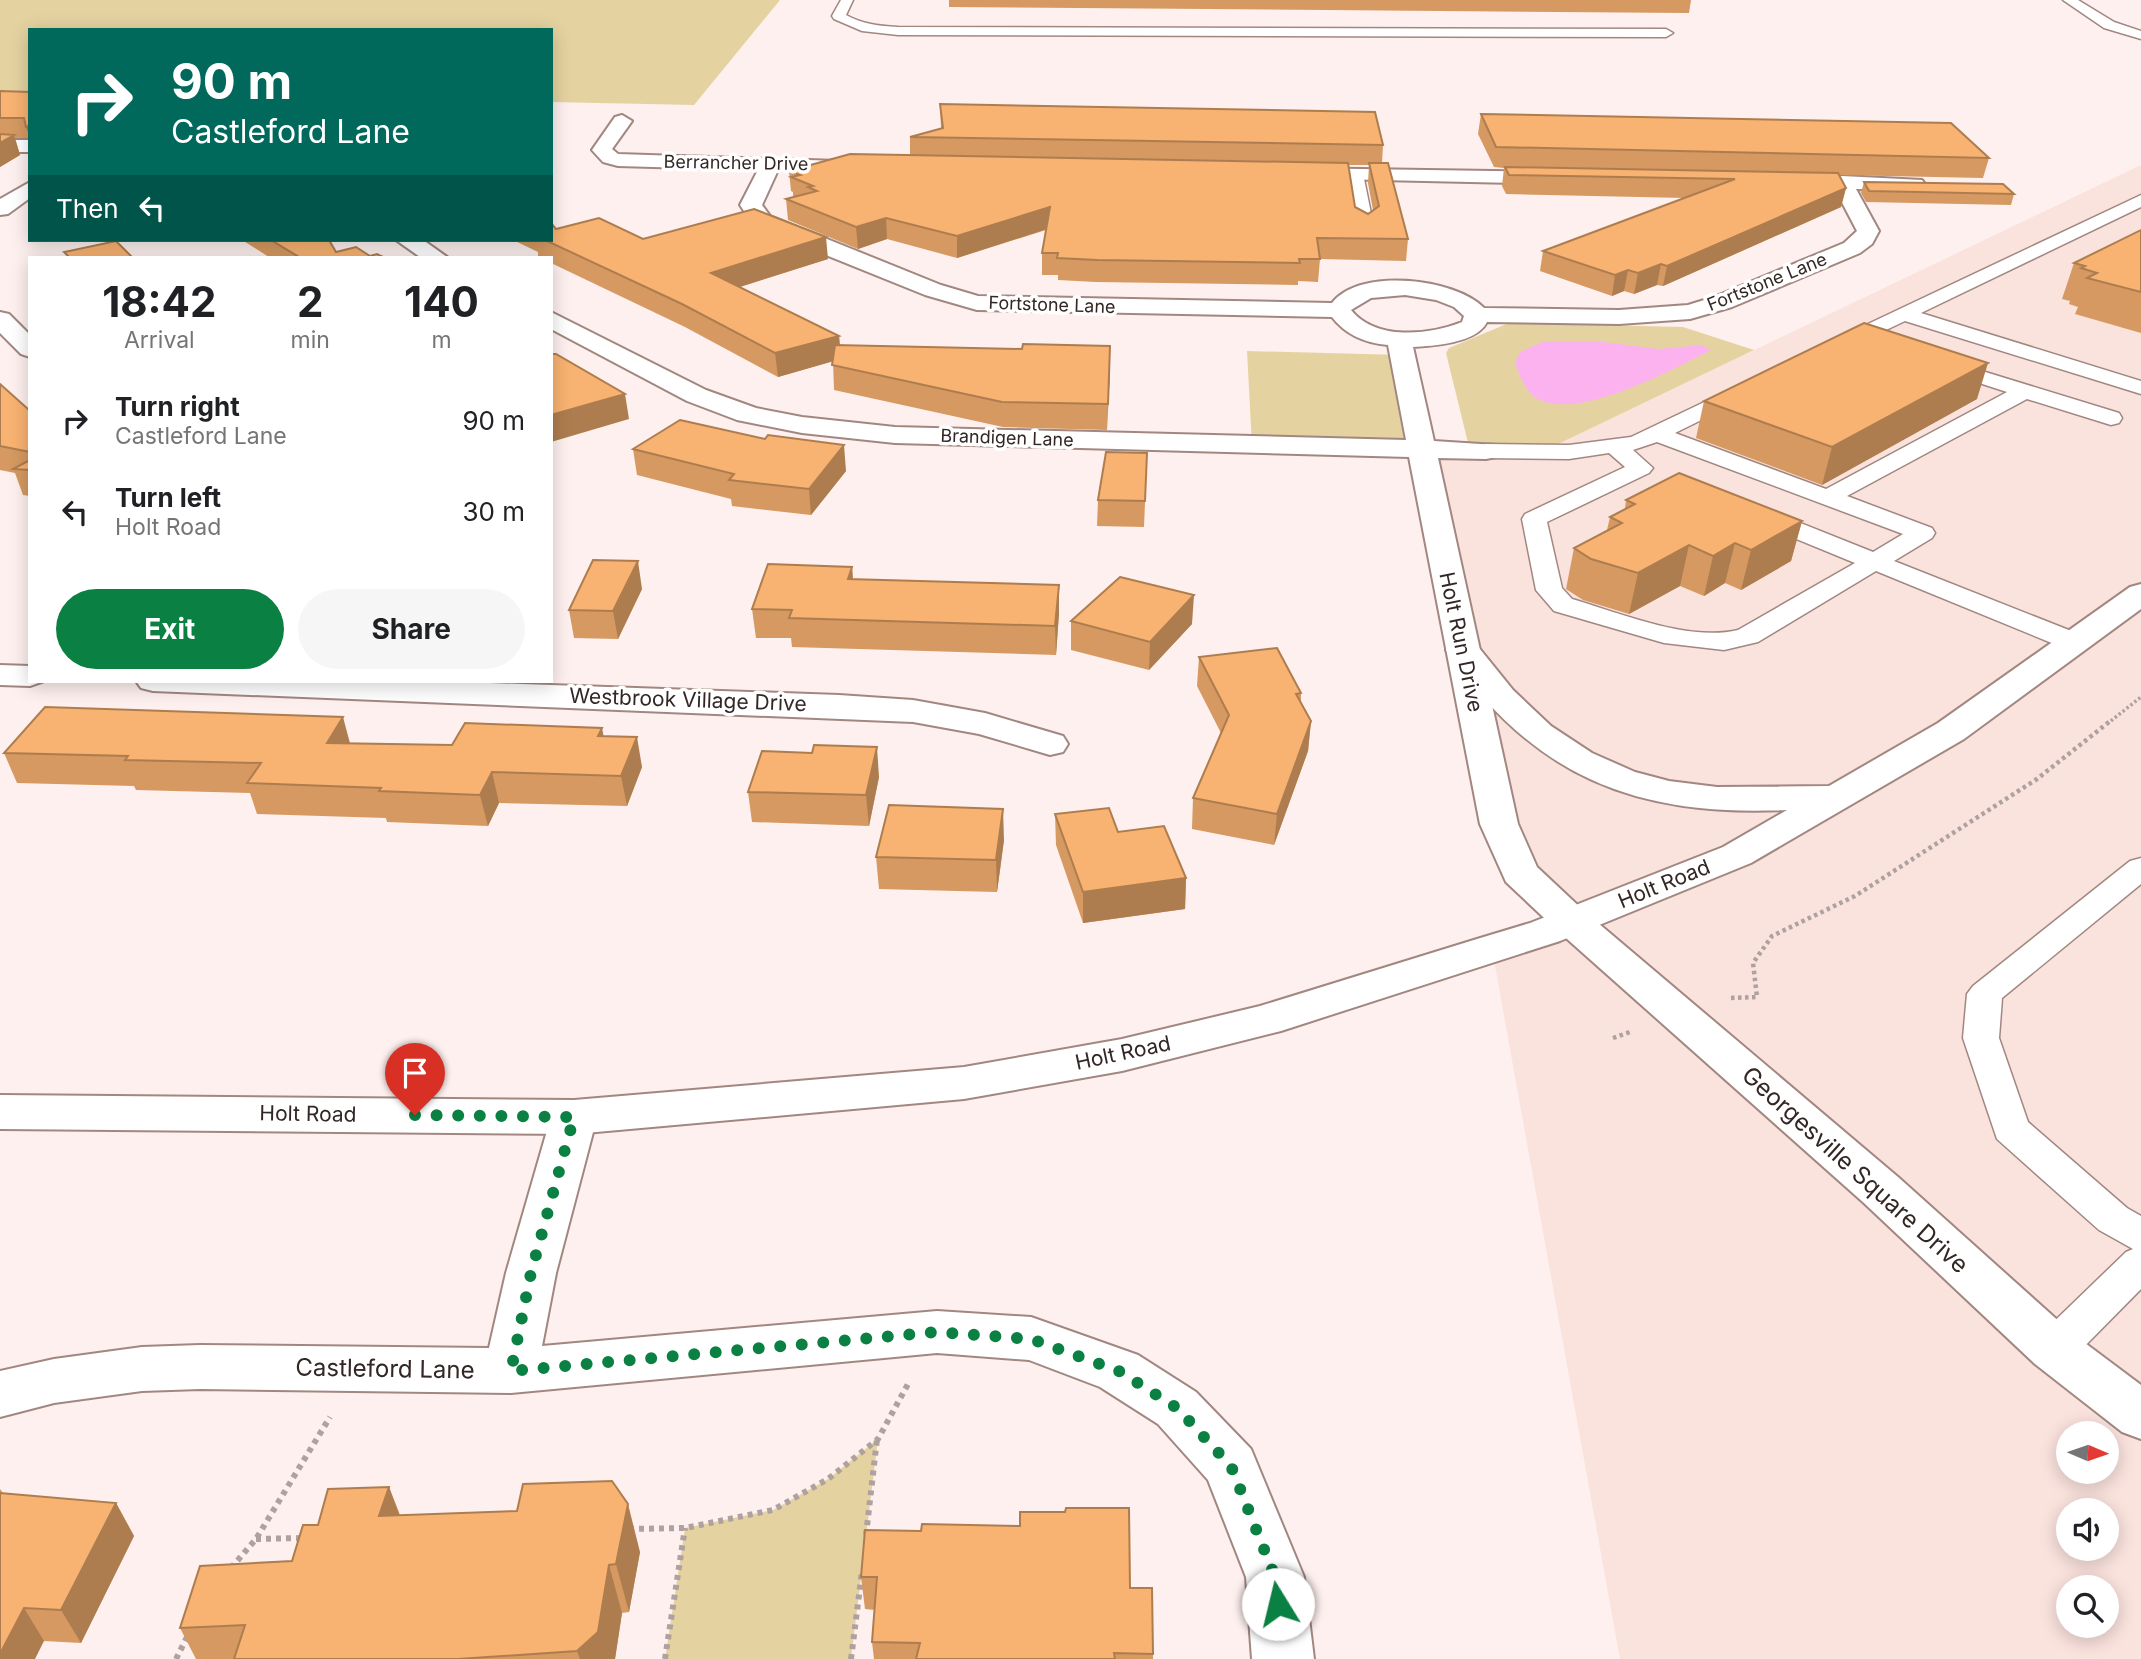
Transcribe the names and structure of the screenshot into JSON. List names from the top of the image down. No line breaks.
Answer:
{"streets":{"street":["Berrancher Drive","Fortstone Lane","Brandigen Lane","Holt Run Drive","Westbrook Village Drive","Holt Road","Georgesville Square Drive","Castleford Lane"]},"crossings":[["Berrancher Drive","Fortstone Lane"],["Brandigen Lane","Holt Run Drive"],["Holt Run Drive","Holt Road"],["Holt Run Drive","Georgesville Square Drive"],["Holt Road","Georgesville Square Drive"]],"north":"right","page":{"turn":["90 m","Castleford Lane"],"then":"Then","eta":["18:42","Arrival","2","min","140","m"],"list":[{"name":"Turn right","note":"Castleford Lane","value":"90 m"},{"name":"Turn left","note":"Holt Road","value":"30 m"}],"buttons":["Exit","Share"]}}
